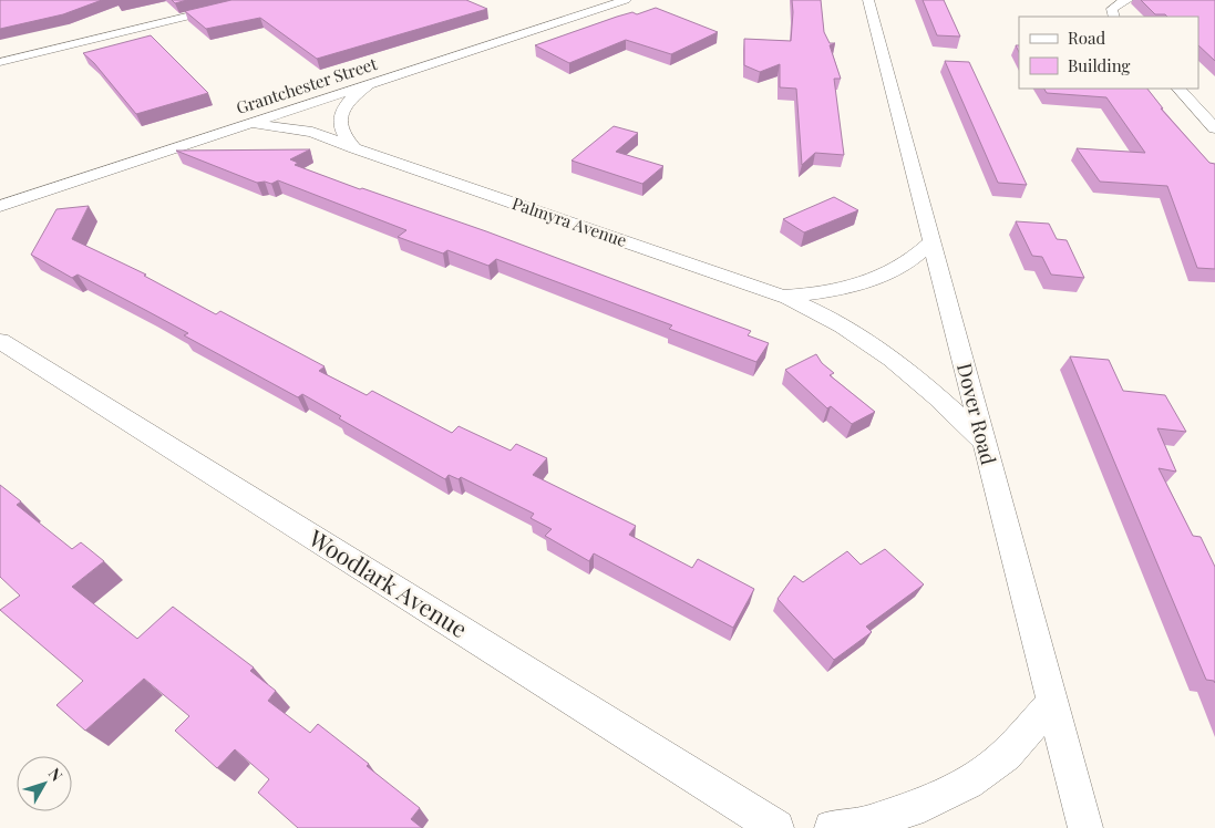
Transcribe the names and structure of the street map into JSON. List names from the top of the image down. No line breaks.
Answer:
{"streets":{"street":["Grantchester Street","Palmyra Avenue","Dover Road","Woodlark Avenue"]},"crossings":[["Grantchester Street","Palmyra Avenue"],["Palmyra Avenue","Dover Road"]],"legend":["Road","Building"],"north":"top right"}
